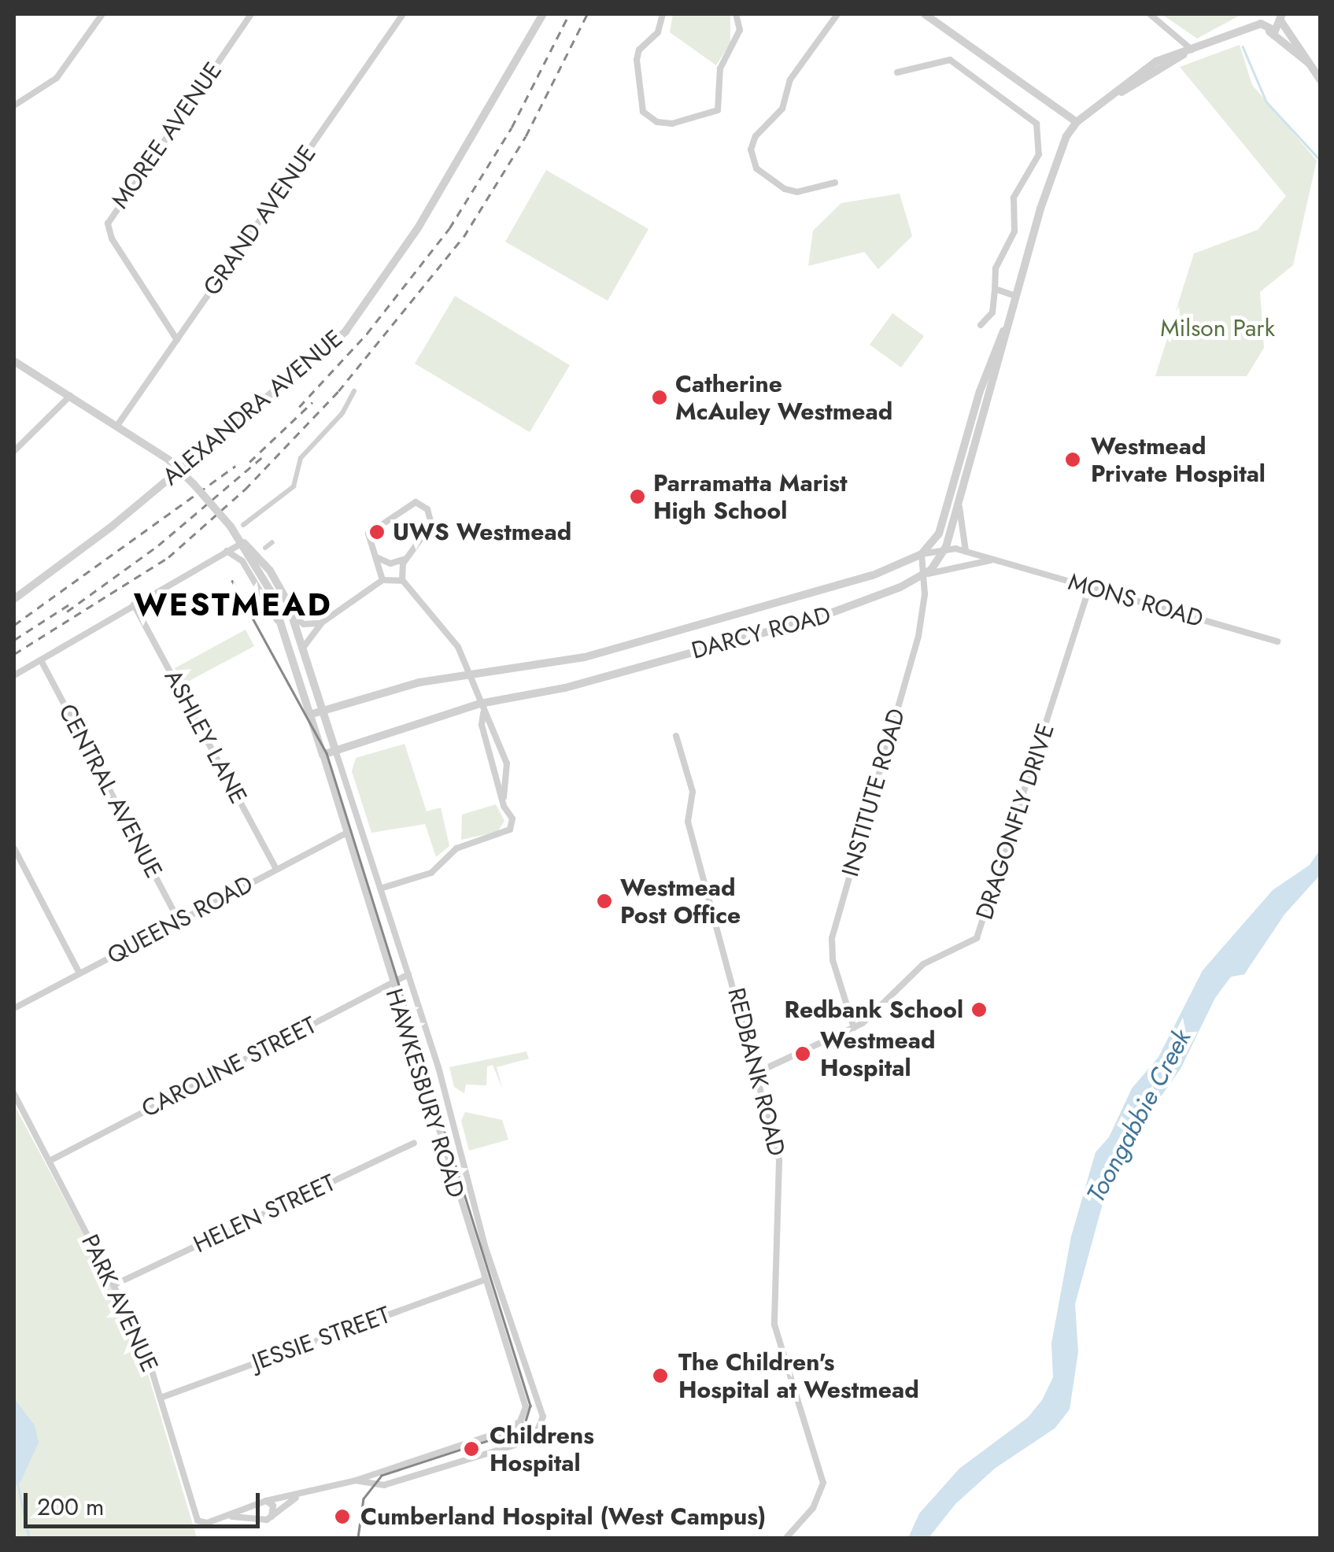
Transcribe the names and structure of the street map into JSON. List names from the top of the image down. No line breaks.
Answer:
{"streets":{"street":["MOREE AVENUE","GRAND AVENUE","ALEXANDRA AVENUE","MONS ROAD","DARCY ROAD","ASHLEY LANE","CENTRAL AVENUE","INSTITUTE ROAD","DRAGONFLY DRIVE","QUEENS ROAD","CAROLINE STREET","REDBANK ROAD","HAWKESBURY ROAD","HELEN STREET","PARK AVENUE","JESSIE STREET"]},"crossings":[["MOREE AVENUE","GRAND AVENUE"],["GRAND AVENUE","HAWKESBURY ROAD"],["ALEXANDRA AVENUE","HAWKESBURY ROAD"],["MONS ROAD","DARCY ROAD"],["MONS ROAD","INSTITUTE ROAD"],["MONS ROAD","DRAGONFLY DRIVE"],["DARCY ROAD","INSTITUTE ROAD"],["DARCY ROAD","HAWKESBURY ROAD"],["ASHLEY LANE","QUEENS ROAD"],["CENTRAL AVENUE","QUEENS ROAD"],["INSTITUTE ROAD","DRAGONFLY DRIVE"],["DRAGONFLY DRIVE","REDBANK ROAD"],["QUEENS ROAD","HAWKESBURY ROAD"],["CAROLINE STREET","HAWKESBURY ROAD"],["CAROLINE STREET","PARK AVENUE"],["HAWKESBURY ROAD","JESSIE STREET"],["HELEN STREET","PARK AVENUE"],["PARK AVENUE","JESSIE STREET"]],"districts":["WESTMEAD"],"water":["Toongabbie Creek"],"parks":["Milson Park"],"places":["Catherine McAuley Westmead","Westmead Private Hospital","Parramatta Marist High School","UWS Westmead","Westmead Post Office","Redbank School","Westmead Hospital","The Children's Hospital at Westmead","Childrens Hospital","Cumberland Hospital (West Campus)"],"scale_bar":"200 m"}
